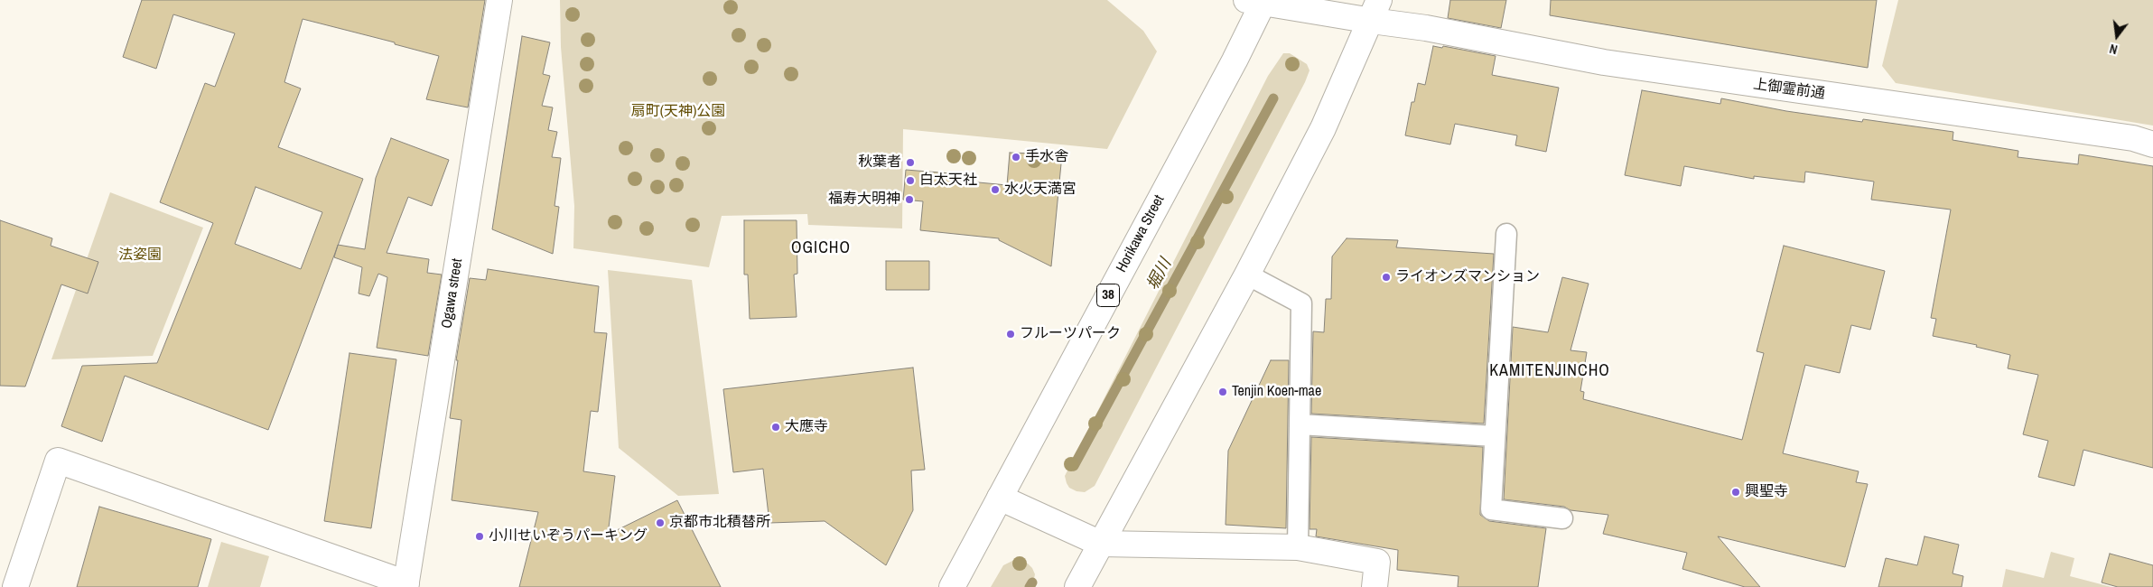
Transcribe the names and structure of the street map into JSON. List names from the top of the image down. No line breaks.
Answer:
{"streets":{"street":["上御霊前通","Horikawa Street","Ogawa street","38"]},"crossings":[["上御霊前通","Horikawa Street"]],"districts":["OGICHO","KAMITENJINCHO"],"water":["堀川"],"parks":["扇町(天神)公園","法姿園"],"places":["手水舎","秋葉者","白太天社","水火天満宮","福寿大明神","ライオンズマンション","フルーツパーク","Tenjin Koen-mae","大應寺","興聖寺","京都市北積替所","小川せいぞうパーキング"],"north":"bottom"}
